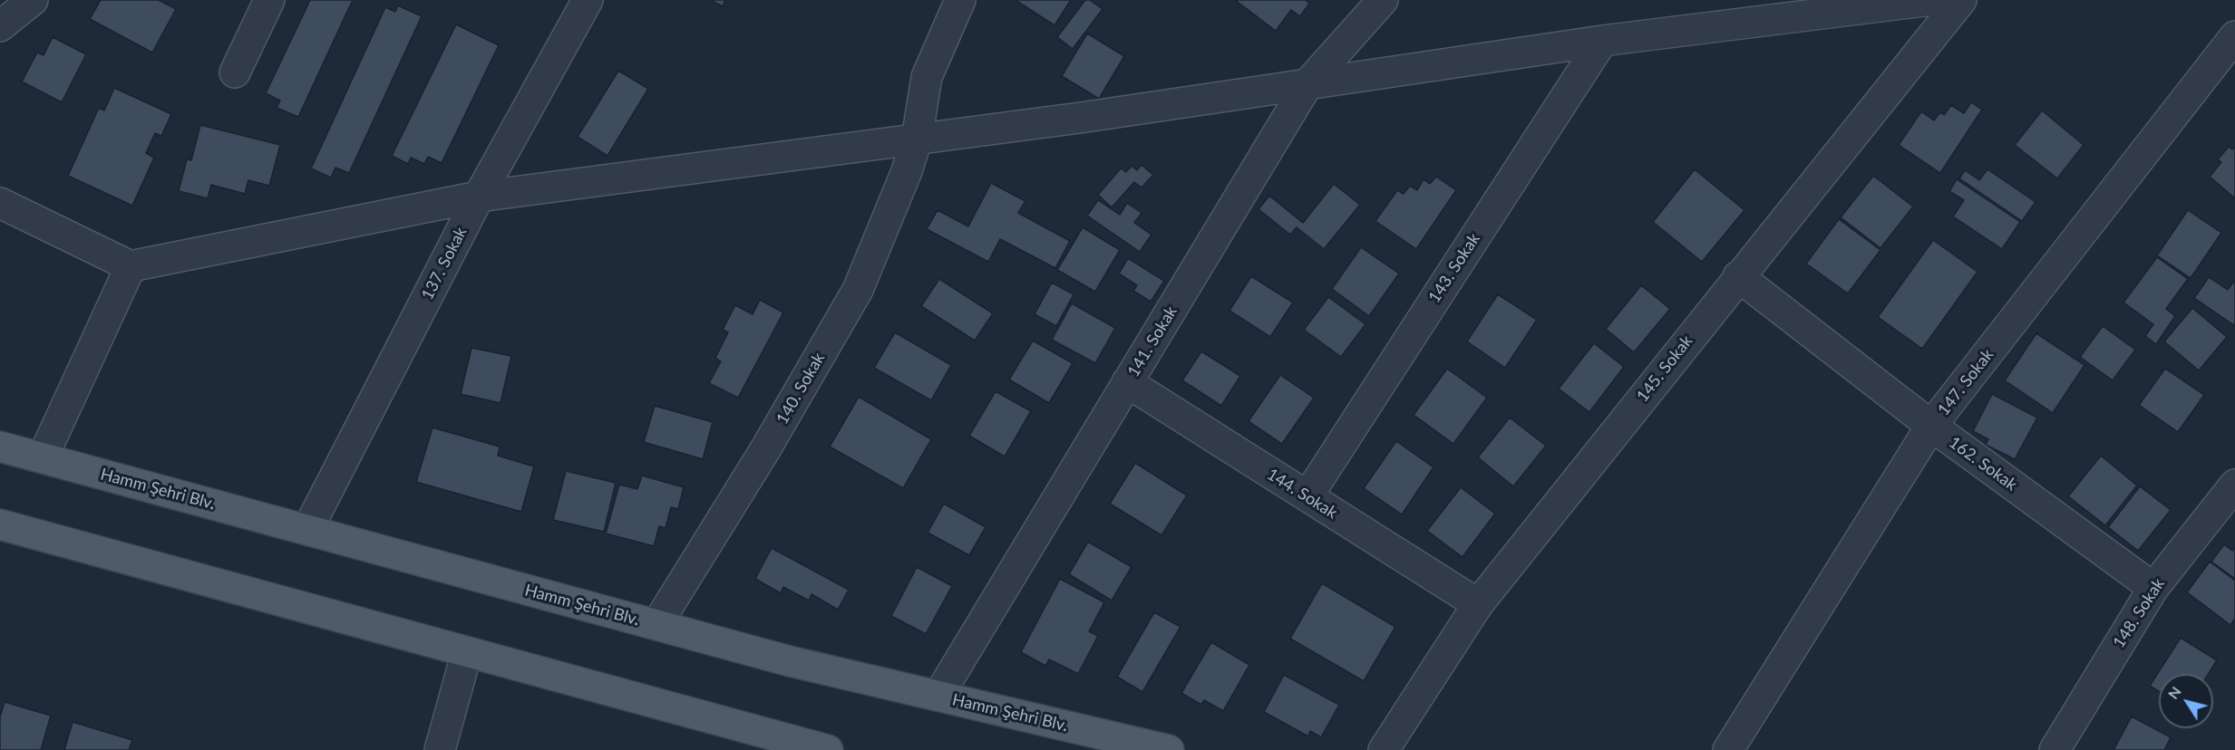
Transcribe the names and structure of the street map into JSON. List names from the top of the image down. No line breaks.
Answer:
{"streets":{"main road":["Hamm Şehri Blv."],"street":["137. Sokak","143. Sokak","141. Sokak","145. Sokak","147. Sokak","140. Sokak","162. Sokak","144. Sokak","148. Sokak"]},"crossings":[["137. Sokak","Hamm Şehri Blv."],["143. Sokak","144. Sokak"],["141. Sokak","Hamm Şehri Blv."],["141. Sokak","144. Sokak"],["145. Sokak","162. Sokak"],["145. Sokak","144. Sokak"],["147. Sokak","162. Sokak"],["140. Sokak","Hamm Şehri Blv."],["162. Sokak","148. Sokak"]],"north":"top left"}
